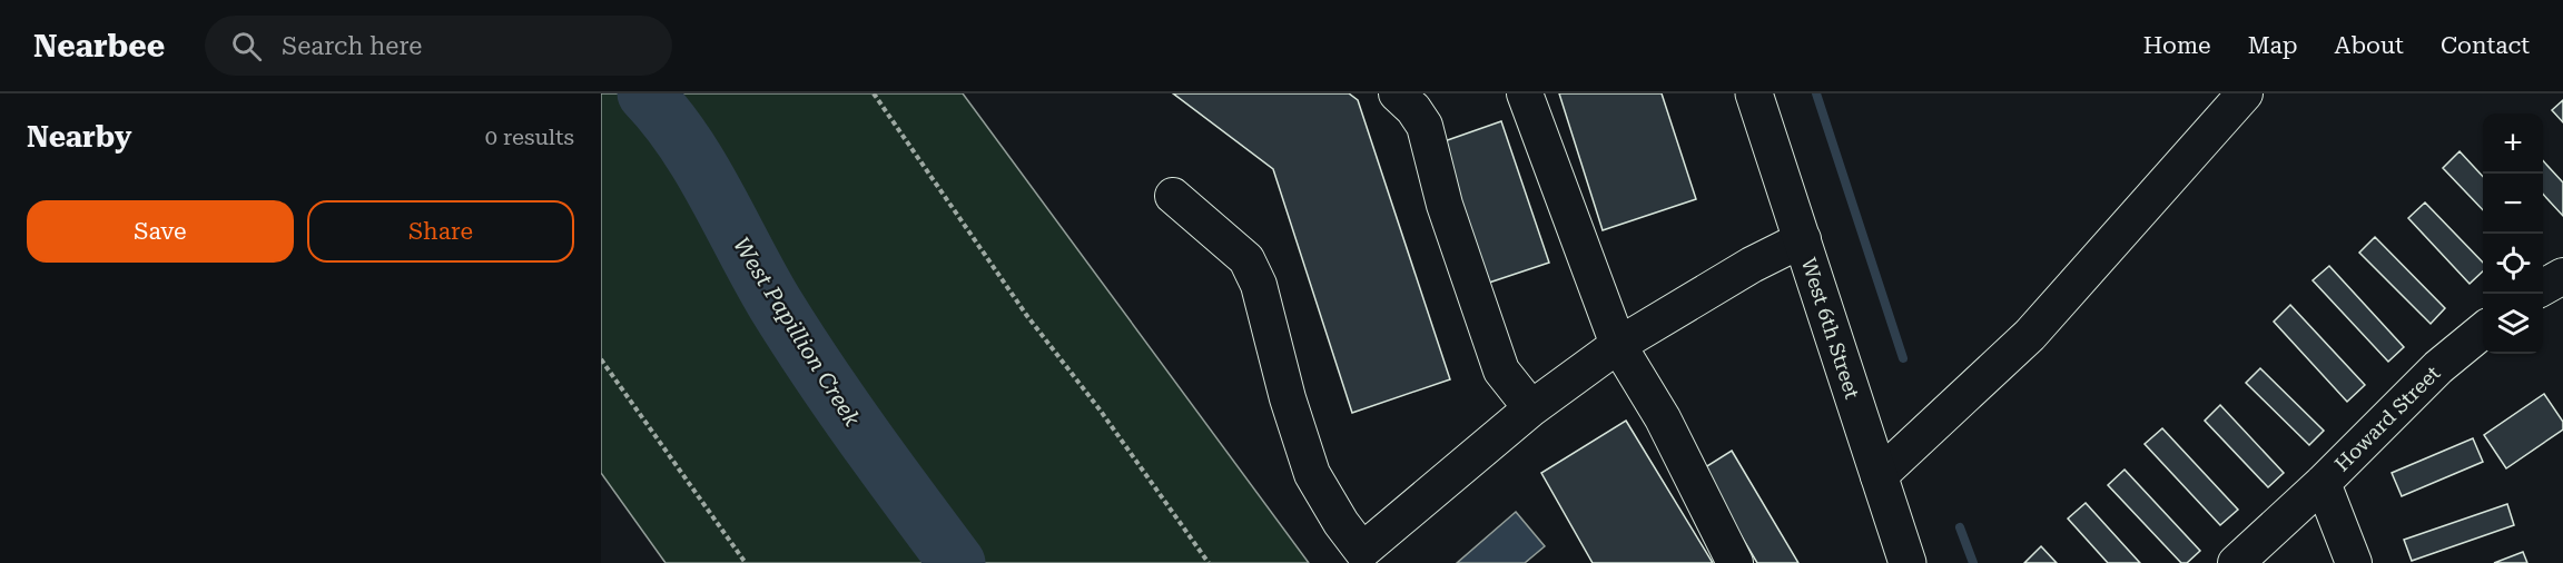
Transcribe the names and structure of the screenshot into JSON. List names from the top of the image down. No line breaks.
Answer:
{"streets":{"main road":["West 6th Street"],"street":["Howard Street"]},"water":["West Papillion Creek"],"page":{"header":"Nearbee","search":"Search here","nav":["Home","Map","About","Contact"],"heading":["Nearby","0 results"],"map_buttons":["+","−"],"buttons":["Save","Share"]}}
